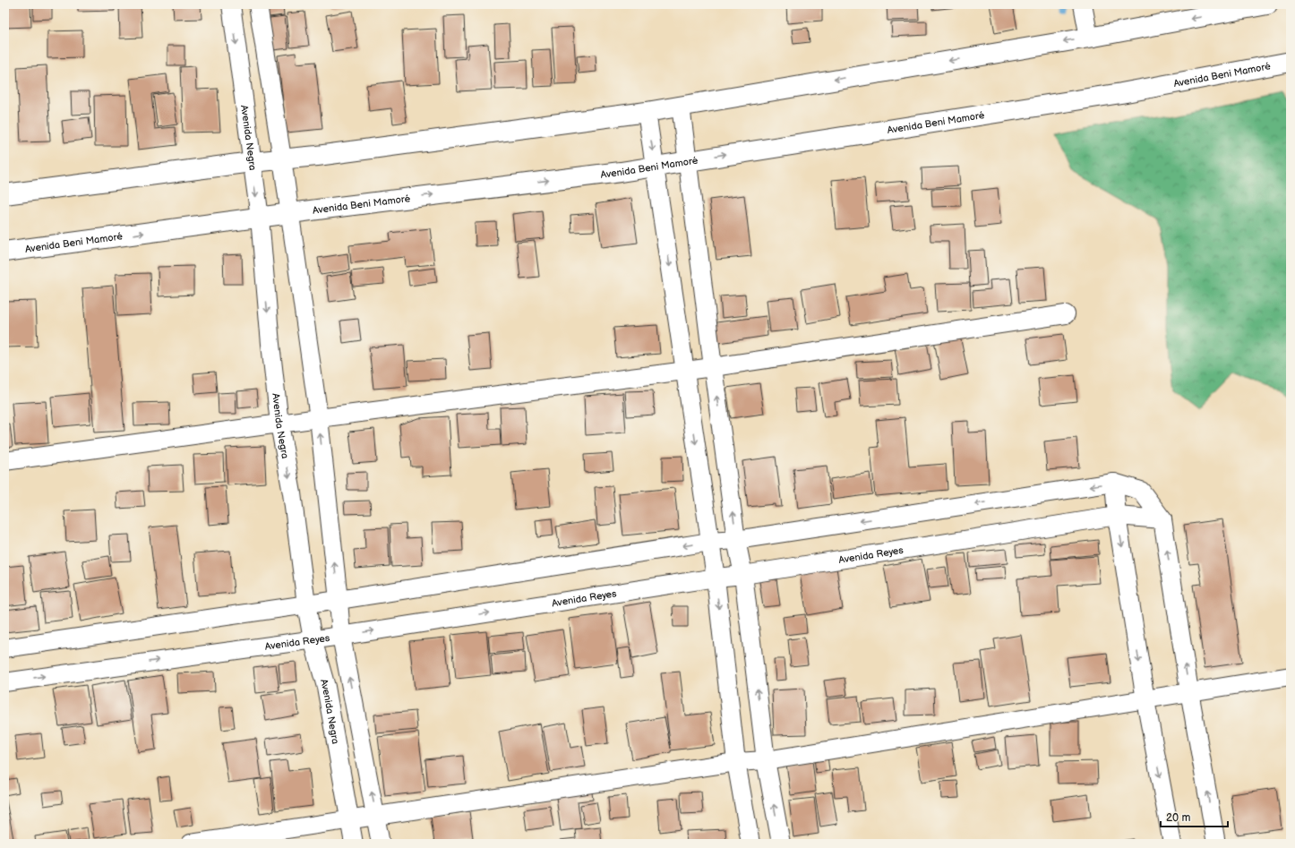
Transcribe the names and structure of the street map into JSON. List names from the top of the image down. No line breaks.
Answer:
{"streets":{"street":["Avenida Beni Mamoré","Avenida Negra","Avenida Reyes"]},"crossings":[["Avenida Beni Mamoré","Avenida Negra"],["Avenida Negra","Avenida Reyes"]],"scale_bar":"20 m"}
